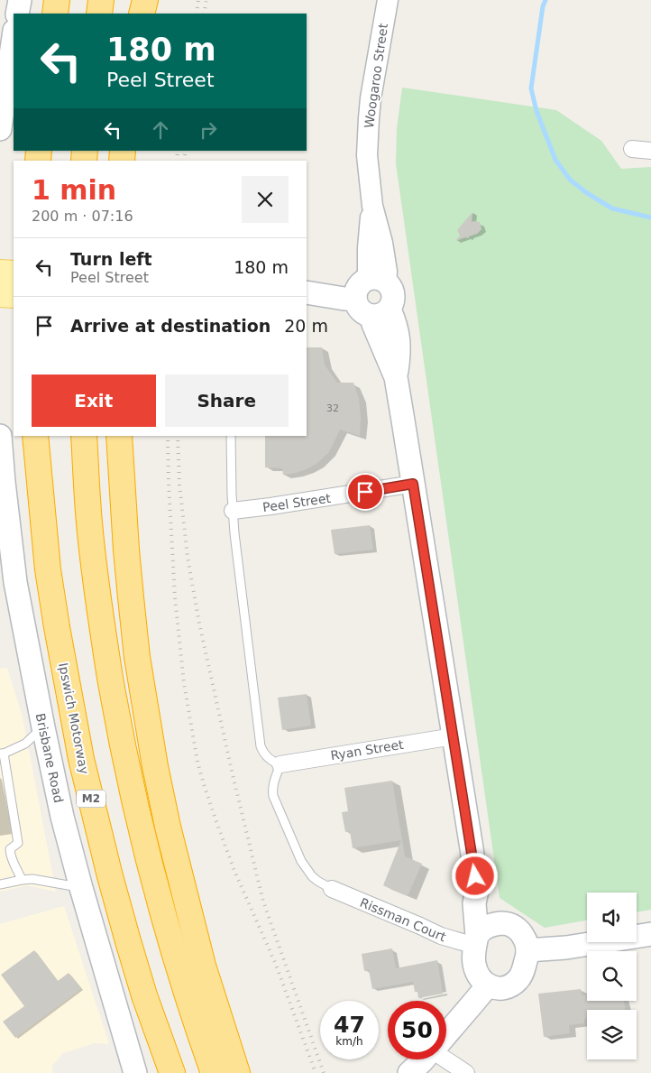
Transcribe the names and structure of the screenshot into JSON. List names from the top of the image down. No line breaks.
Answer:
{"streets":{"highway":["Ipswich Motorway","M2"],"main road":["Brisbane Road"],"street":["Woogaroo Street","Peel Street","Ryan Street","Rissman Court"]},"house_numbers":["32"],"page":{"turn":["180 m","Peel Street"],"heading":["1 min","200 m · 07:16"],"list":[{"name":"Turn left","note":"Peel Street","value":"180 m"},{"name":"Arrive at destination","value":"20 m"}],"buttons":["Exit","Share"],"speed":"47 km/h","limit":"50"}}
